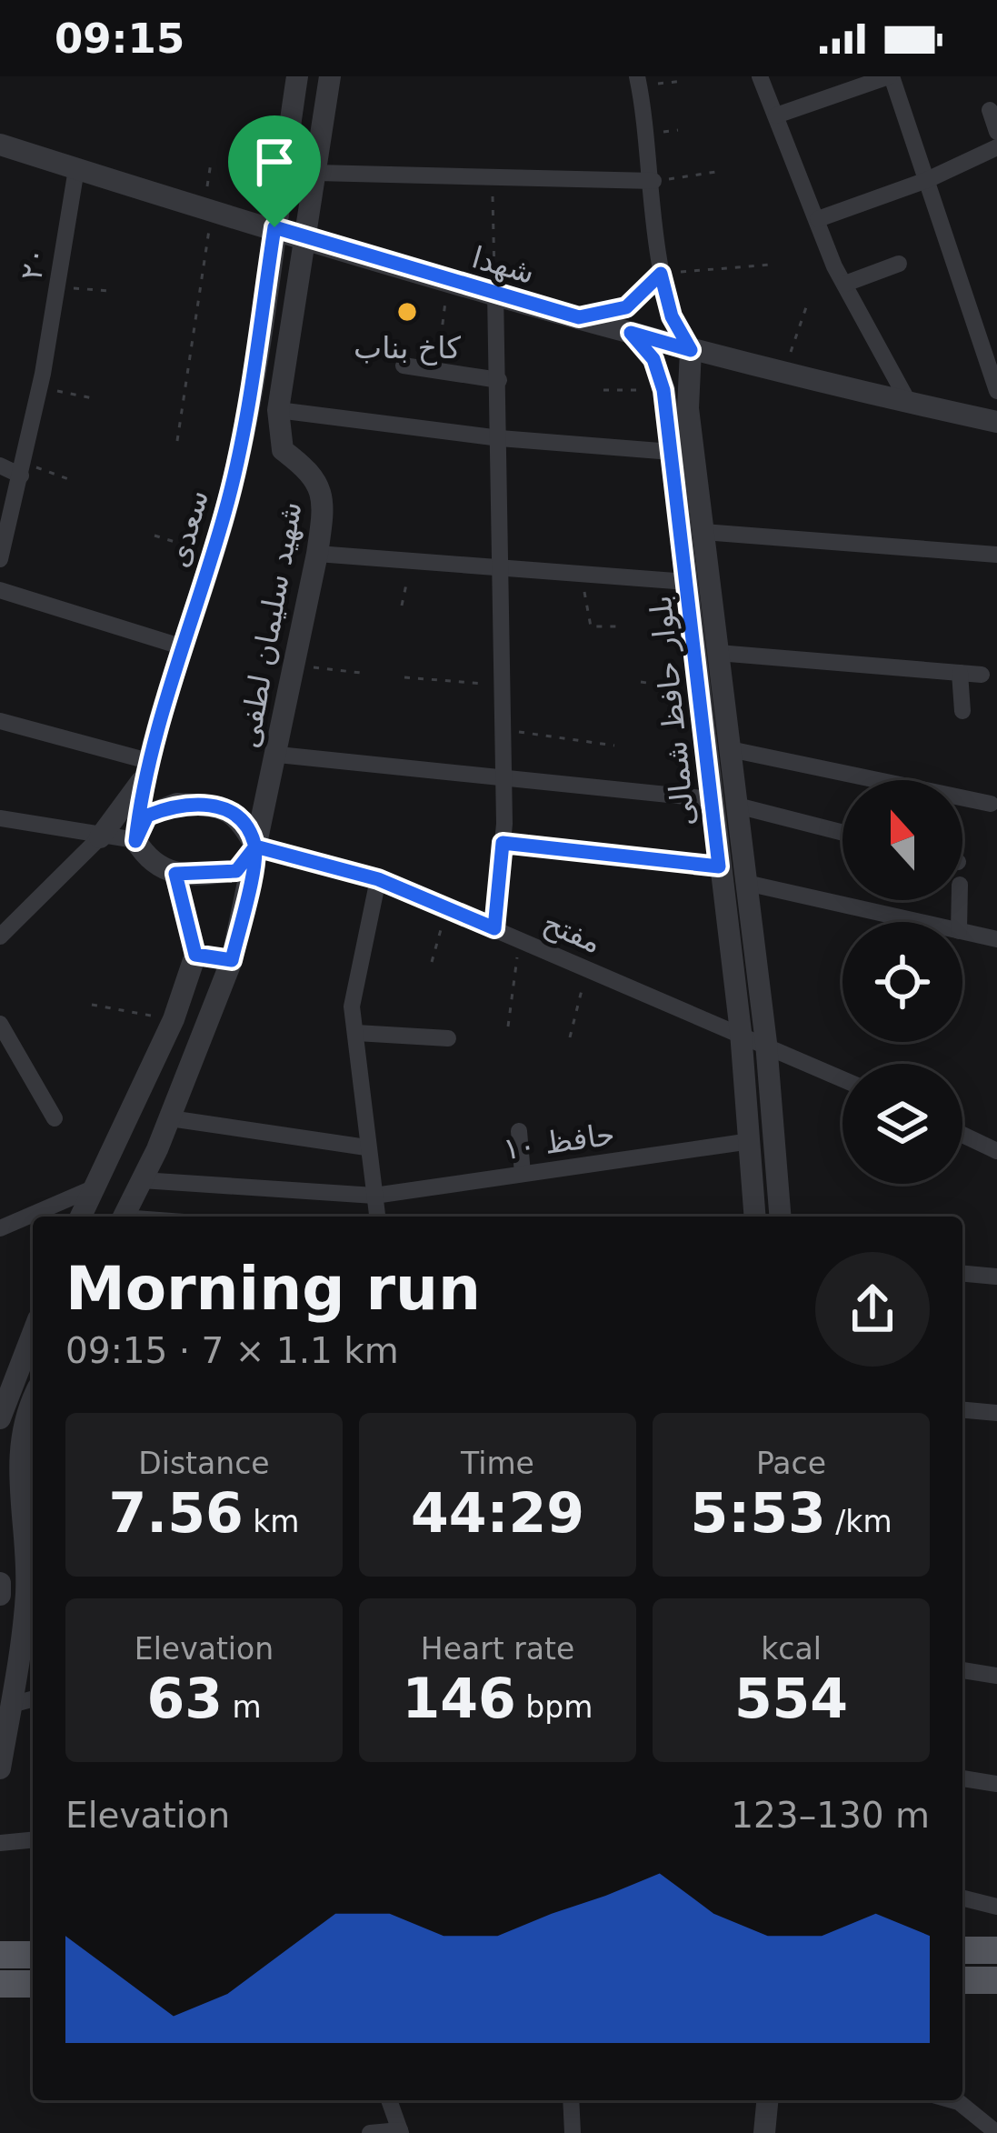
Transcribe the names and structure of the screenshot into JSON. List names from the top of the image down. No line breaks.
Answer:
{"streets":{"street":["۲۰","شهدا","سعدی","شهید سلیمان لطفی","بلوار حافظ شمالی","مفتح","حافظ ۱۰"]},"crossings":[["۲۰","شهدا"],["شهدا","سعدی"],["شهدا","شهید سلیمان لطفی"],["شهدا","بلوار حافظ شمالی"],["سعدی","شهید سلیمان لطفی"],["سعدی","مفتح"],["شهید سلیمان لطفی","مفتح"],["بلوار حافظ شمالی","مفتح"],["بلوار حافظ شمالی","حافظ ۱۰"]],"places":["کاخ بناب"],"north":"top","page":{"status":"09:15","heading":["Morning run","09:15 · 7 × 1.1 km"],"stats":[["Distance","7.56 km"],["Time","44:29"],["Pace","5:53 /km"],["Elevation","63 m"],["Heart rate","146 bpm"],["kcal","554"]],"chart":["Elevation","123–130 m"]}}
